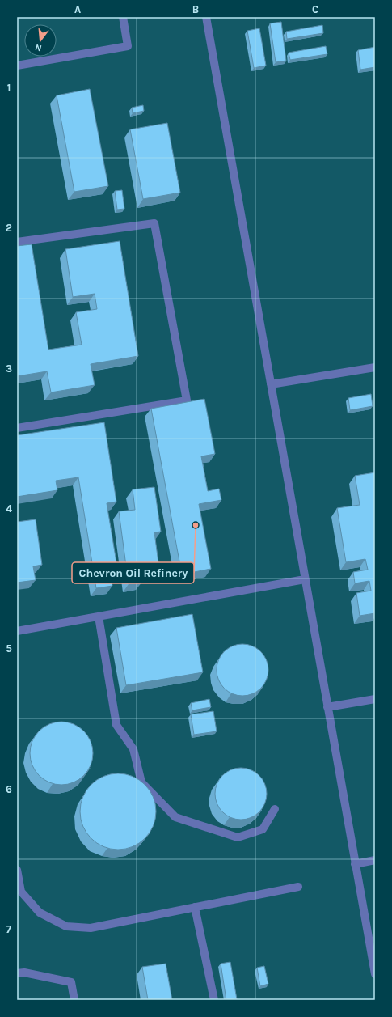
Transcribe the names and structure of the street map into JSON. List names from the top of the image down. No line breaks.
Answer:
{"places":["Chevron Oil Refinery"],"north":"bottom","grid":{"columns":["A","B","C"],"rows":["1","2","3","4","5","6","7"]}}
